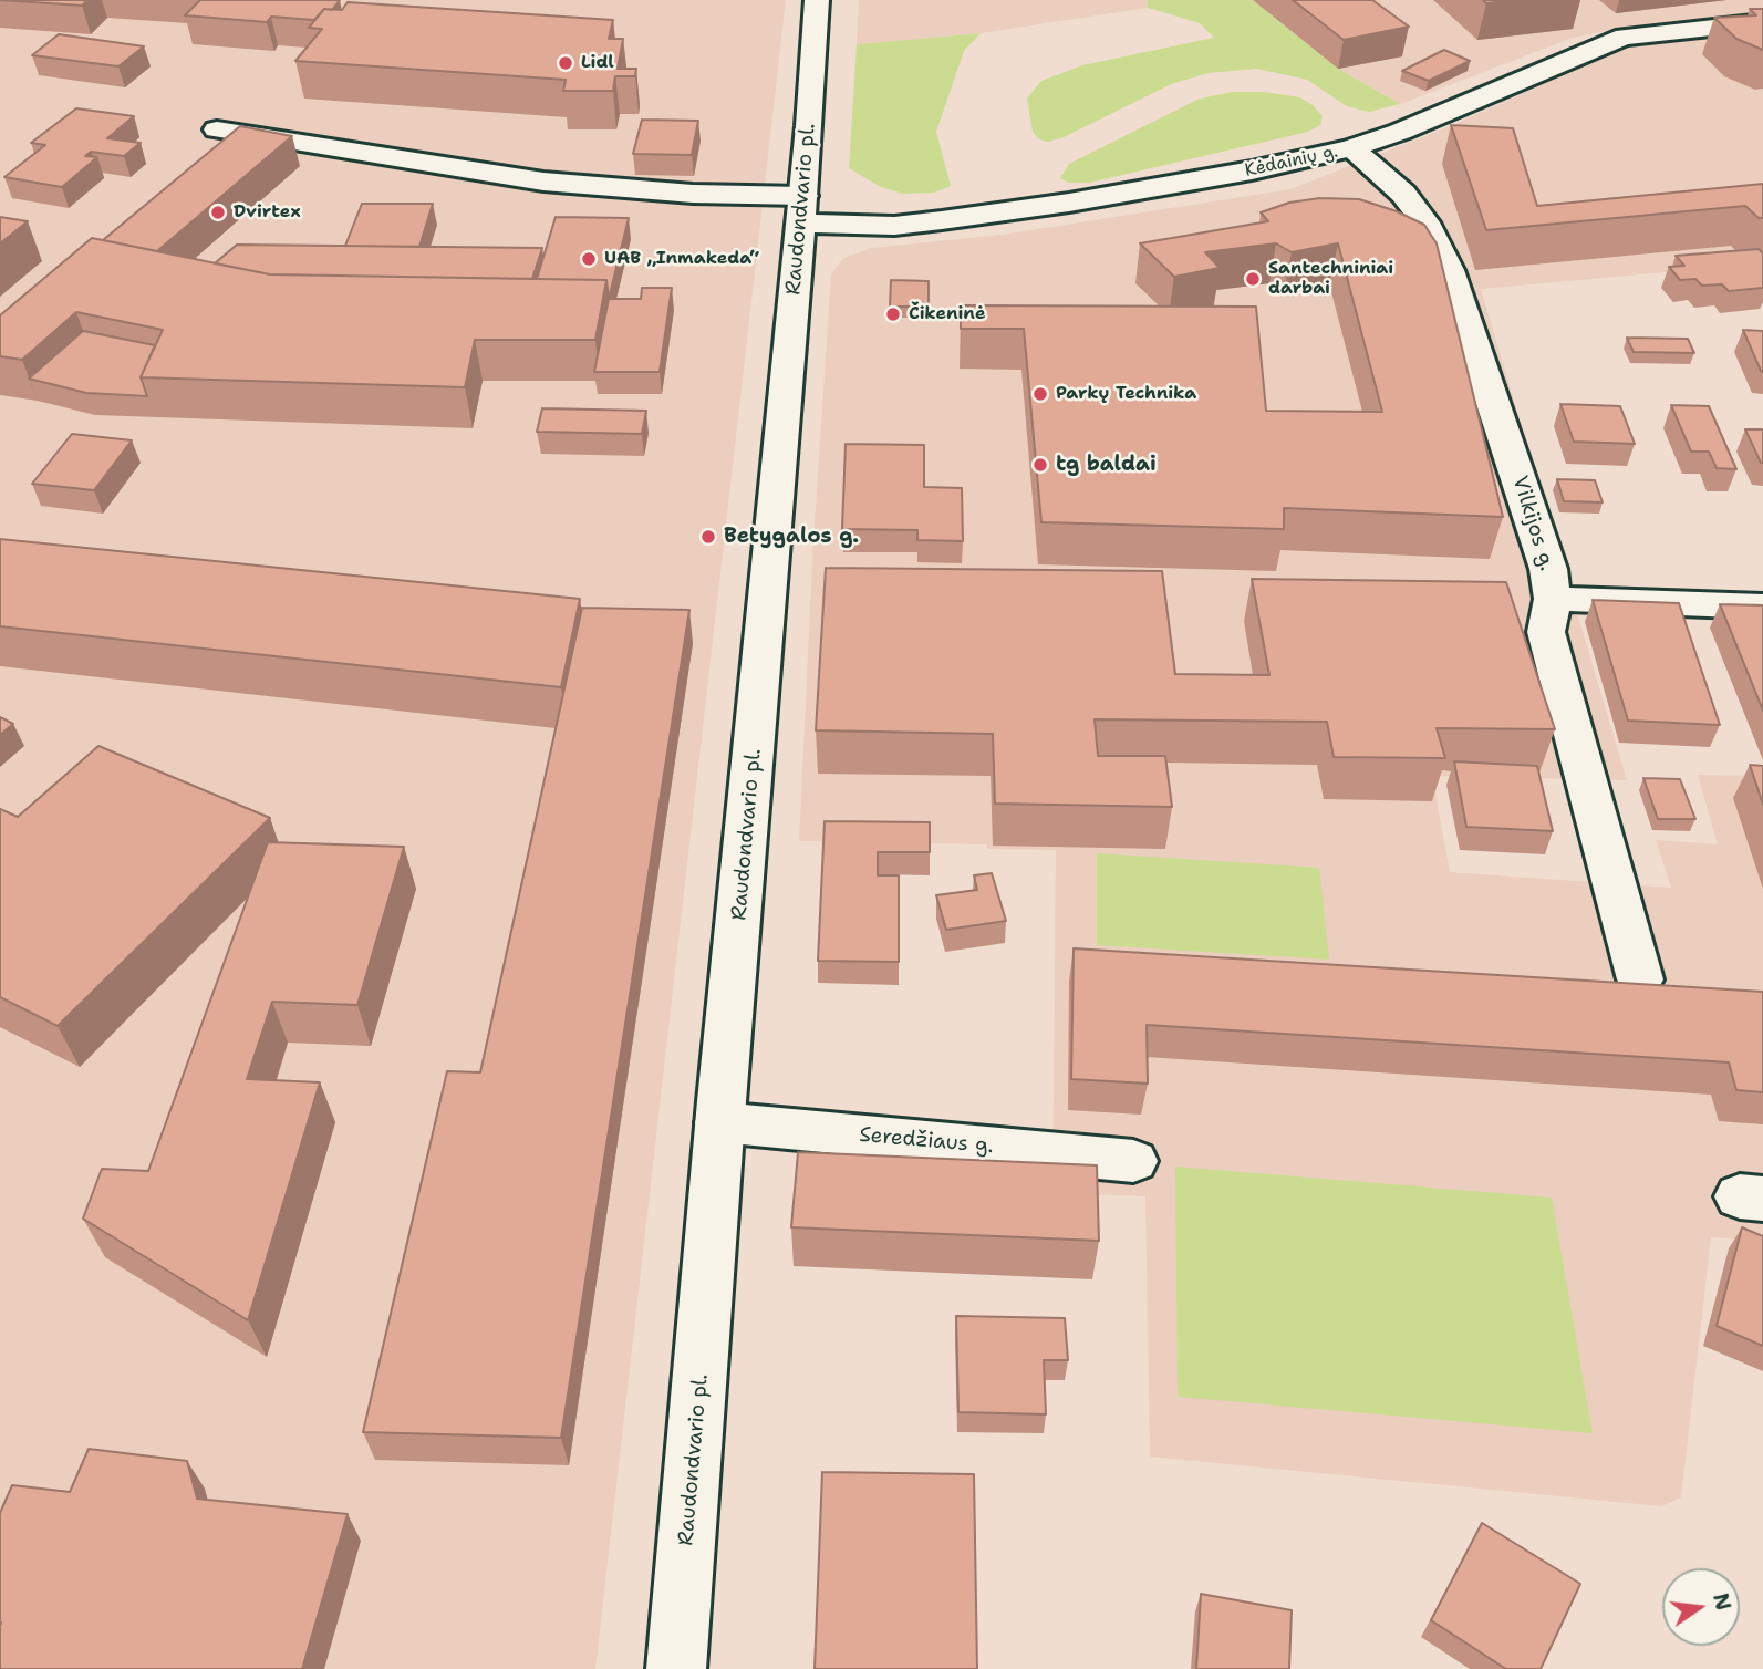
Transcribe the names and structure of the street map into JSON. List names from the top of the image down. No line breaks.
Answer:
{"streets":{"main road":["Kėdainių g.","Raudondvario pl.","Vilkijos g.","Seredžiaus g."]},"crossings":[["Kėdainių g.","Raudondvario pl."],["Kėdainių g.","Vilkijos g."],["Raudondvario pl.","Seredžiaus g."]],"places":["Lidl","Dvirtex","UAB „Inmakeda“","Santechniniai darbai","Čikeninė","Parkų Technika","tg baldai","Betygalos g."],"north":"right"}
